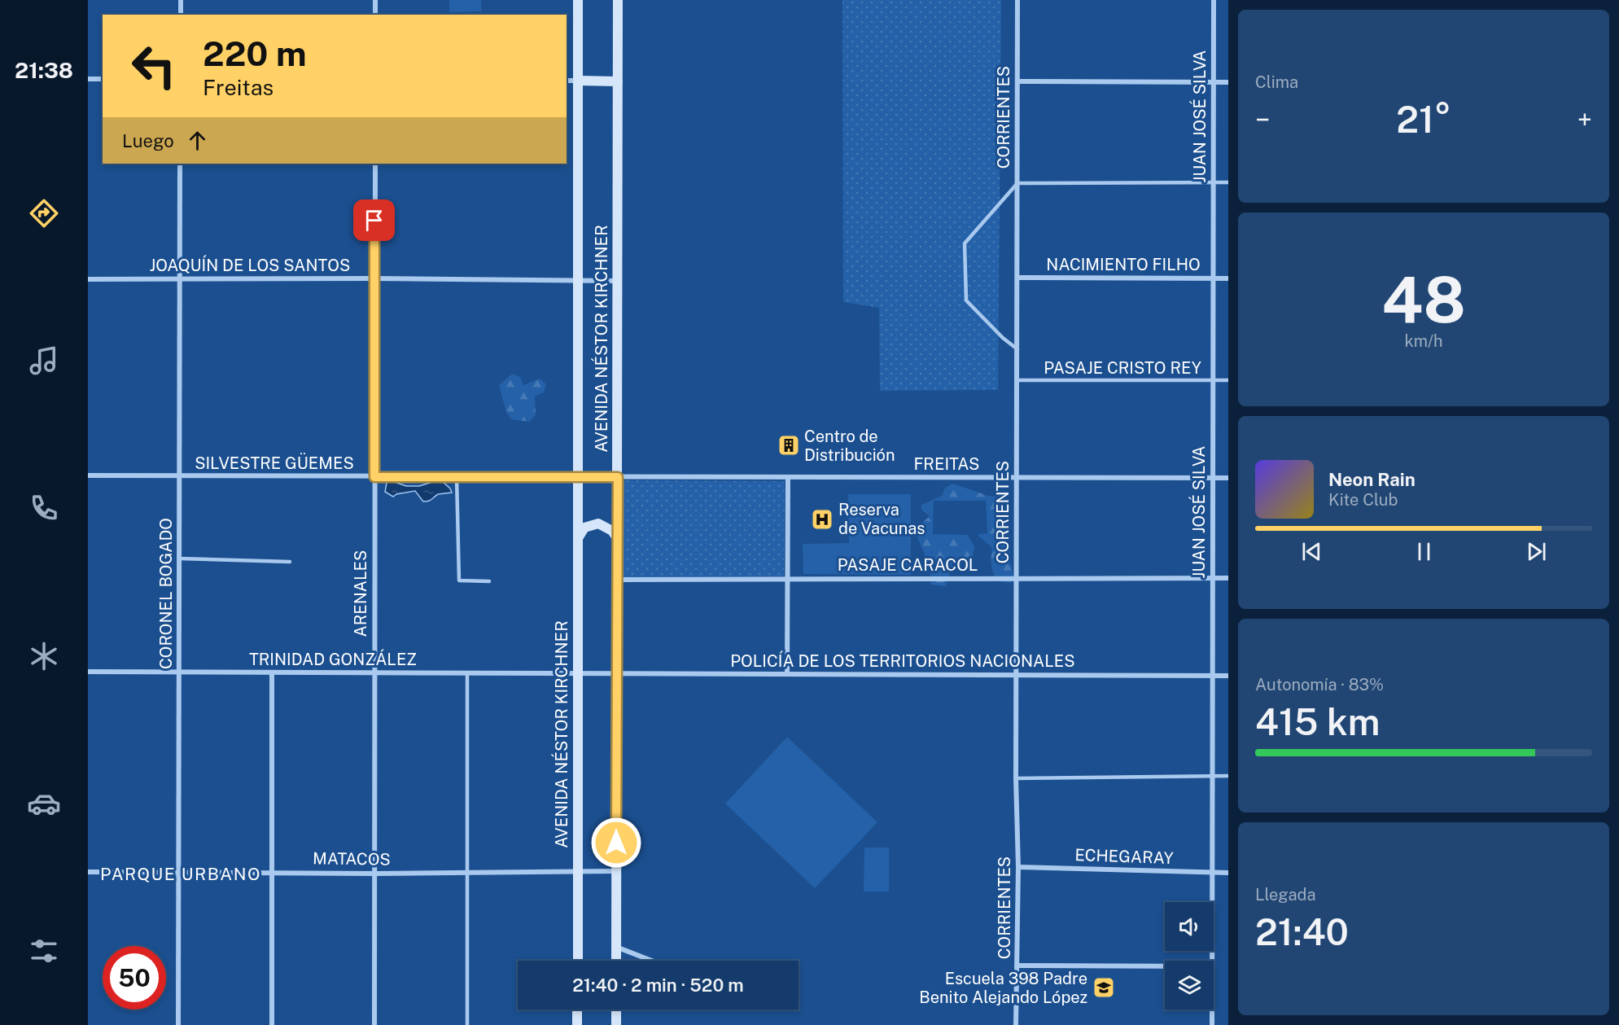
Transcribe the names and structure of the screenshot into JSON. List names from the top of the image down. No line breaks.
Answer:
{"streets":{"main road":["AVENIDA NÉSTOR KIRCHNER"],"street":["JUAN JOSÉ SILVA","CORRIENTES","NACIMIENTO FILHO","JOAQUÍN DE LOS SANTOS","SILVESTRE GÜEMES","FREITAS","PASAJE CARACOL","CORONEL BOGADO","ARENALES","TRINIDAD GONZÁLEZ","POLICÍA DE LOS TERRITORIOS NACIONALES","ECHEGARAY","MATACOS"],"lane":["PASAJE CRISTO REY"]},"crossings":[["JUAN JOSÉ SILVA","NACIMIENTO FILHO"],["JUAN JOSÉ SILVA","PASAJE CRISTO REY"],["JUAN JOSÉ SILVA","FREITAS"],["JUAN JOSÉ SILVA","PASAJE CARACOL"],["JUAN JOSÉ SILVA","POLICÍA DE LOS TERRITORIOS NACIONALES"],["JUAN JOSÉ SILVA","ECHEGARAY"],["CORRIENTES","NACIMIENTO FILHO"],["CORRIENTES","PASAJE CRISTO REY"],["CORRIENTES","FREITAS"],["CORRIENTES","PASAJE CARACOL"],["CORRIENTES","POLICÍA DE LOS TERRITORIOS NACIONALES"],["CORRIENTES","ECHEGARAY"],["JOAQUÍN DE LOS SANTOS","AVENIDA NÉSTOR KIRCHNER"],["JOAQUÍN DE LOS SANTOS","CORONEL BOGADO"],["JOAQUÍN DE LOS SANTOS","ARENALES"],["AVENIDA NÉSTOR KIRCHNER","SILVESTRE GÜEMES"],["AVENIDA NÉSTOR KIRCHNER","FREITAS"],["AVENIDA NÉSTOR KIRCHNER","PASAJE CARACOL"],["AVENIDA NÉSTOR KIRCHNER","TRINIDAD GONZÁLEZ"],["AVENIDA NÉSTOR KIRCHNER","POLICÍA DE LOS TERRITORIOS NACIONALES"],["AVENIDA NÉSTOR KIRCHNER","MATACOS"],["SILVESTRE GÜEMES","FREITAS"],["SILVESTRE GÜEMES","CORONEL BOGADO"],["SILVESTRE GÜEMES","ARENALES"],["CORONEL BOGADO","TRINIDAD GONZÁLEZ"],["CORONEL BOGADO","MATACOS"],["ARENALES","TRINIDAD GONZÁLEZ"],["ARENALES","MATACOS"],["TRINIDAD GONZÁLEZ","POLICÍA DE LOS TERRITORIOS NACIONALES"]],"districts":["PARQUE URBANO"],"places":{"building":["Centro de Distribución"],"hospital":["Reserva de Vacunas"],"school or university":["Escuela 398 Padre Benito Alejando López"]},"page":{"tabs":"21:38","tile":["Clima",["48","km/h"],["Autonomía · 83%","415 km"],["Llegada","21:40"]],"turn":["220 m","Freitas"],"heat":["−","21°","+"],"then":"Luego","song":["Neon Rain","Kite Club"],"limit":"50","trip":"21:40 · 2 min · 520 m"}}
